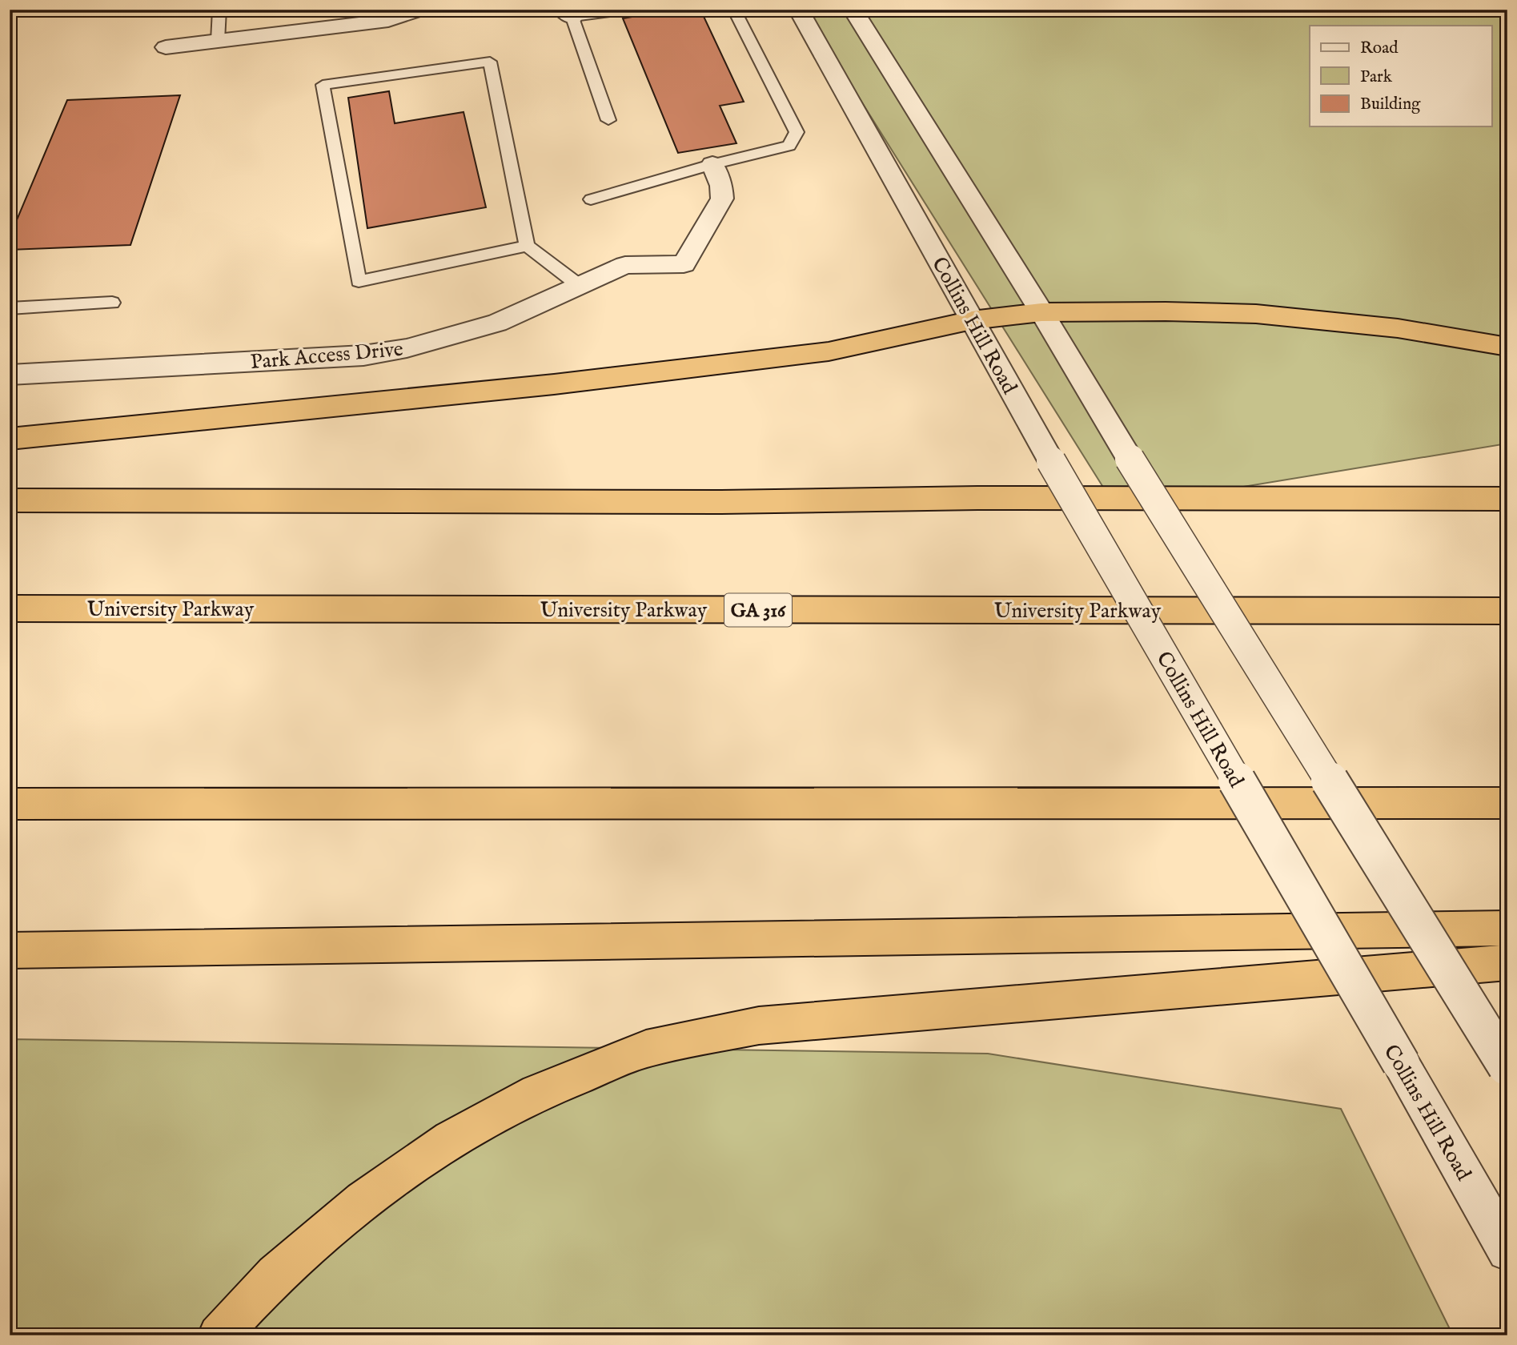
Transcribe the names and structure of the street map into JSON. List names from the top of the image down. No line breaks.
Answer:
{"streets":{"highway":["University Parkway","GA 316"],"street":["Collins Hill Road","Park Access Drive"]},"legend":["Road","Park","Building"]}
